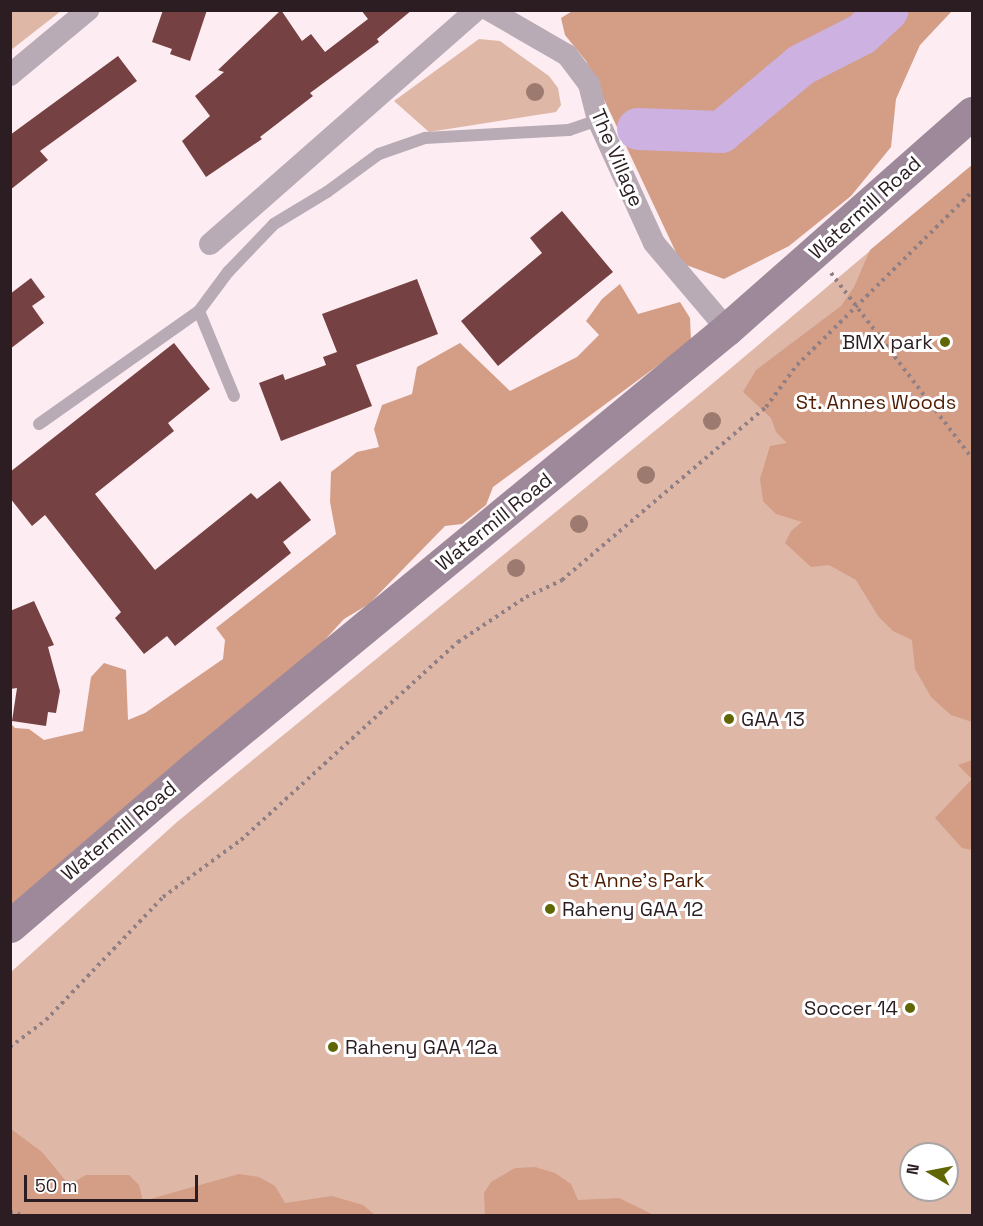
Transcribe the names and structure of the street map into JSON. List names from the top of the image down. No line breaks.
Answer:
{"streets":{"main road":["Watermill Road"],"street":["The Village"]},"crossings":[["The Village","Watermill Road"]],"parks":["St. Annes Woods","St Anne's Park"],"places":["BMX park","GAA 13","Raheny GAA 12","Soccer 14","Raheny GAA 12a"],"scale_bar":"50 m","north":"left"}
